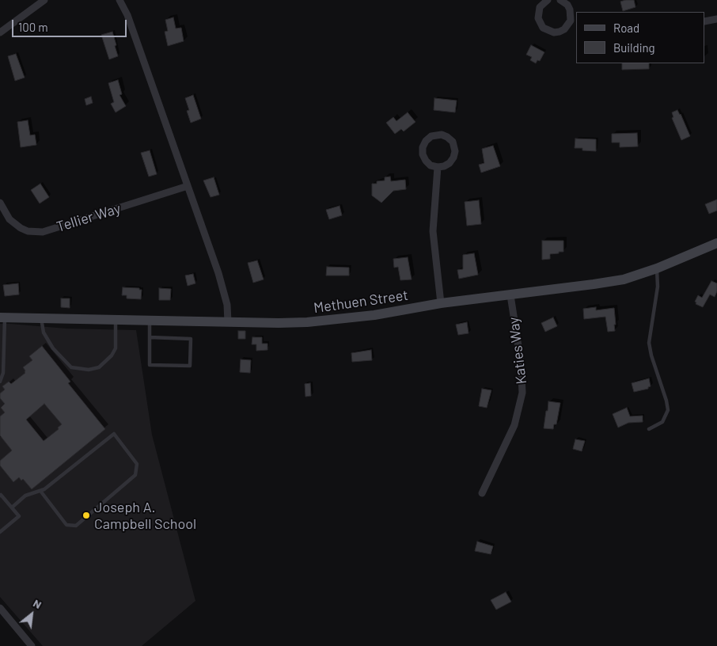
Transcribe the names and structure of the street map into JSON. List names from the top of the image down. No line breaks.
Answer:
{"streets":{"street":["Tellier Way","Methuen Street","Katies Way"]},"crossings":[["Methuen Street","Katies Way"]],"places":["Joseph A. Campbell School"],"legend":["Road","Building"],"scale_bar":"100 m","north":"top right"}
